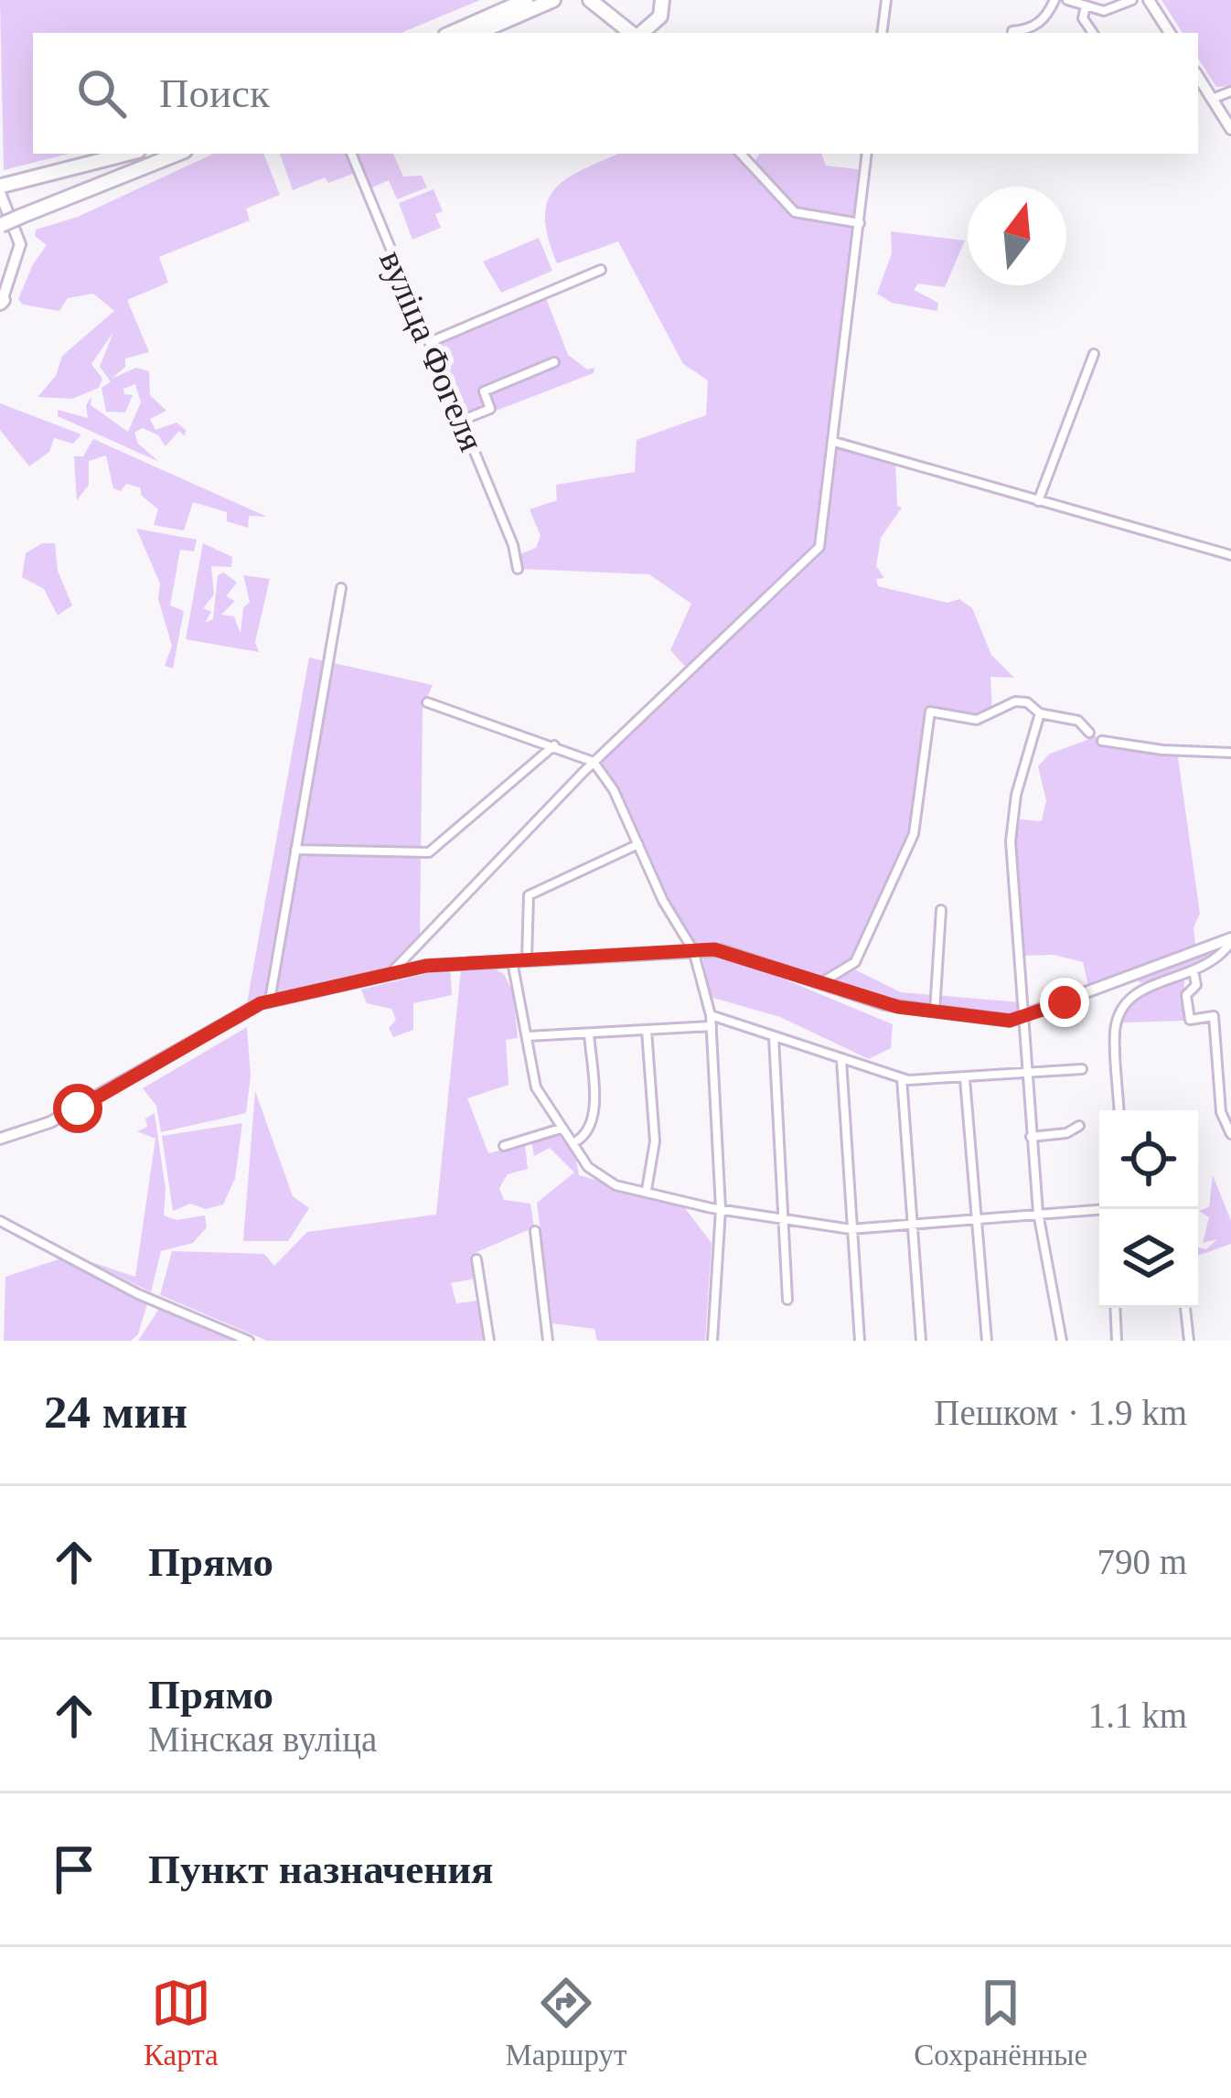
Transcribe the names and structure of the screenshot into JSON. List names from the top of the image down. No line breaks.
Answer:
{"streets":{"street":["вуліца Фогеля"]},"north":"top","page":{"search":"Поиск","heading":["24 мин","Пешком · 1.9 km"],"list":[["Прямо","790 m"],["Прямо","Мінская вуліца","1.1 km"],"Пункт назначения"],"nav":["Карта","Маршрут","Сохранённые"]}}
